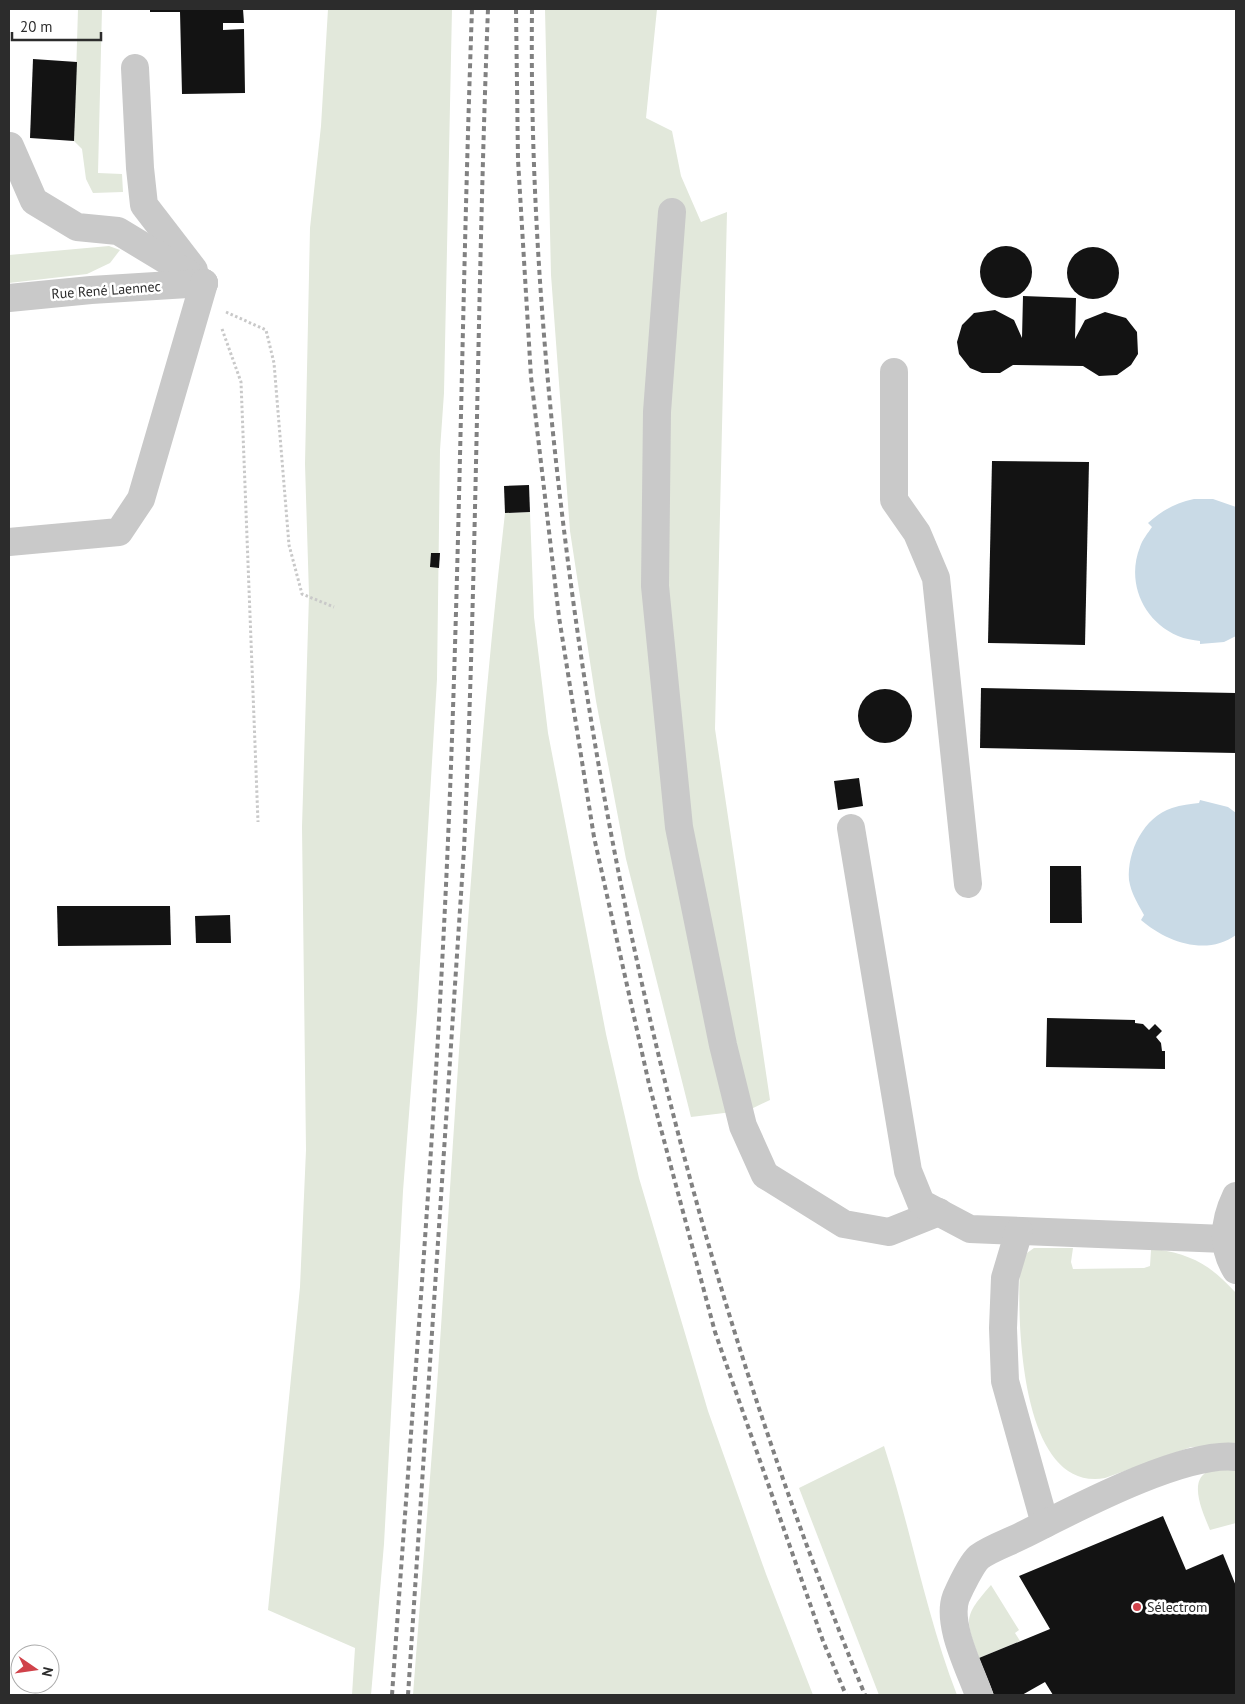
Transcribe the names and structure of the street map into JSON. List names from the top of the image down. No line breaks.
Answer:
{"streets":{"street":["Rue René Laennec"]},"places":["Sélectrom"],"scale_bar":"20 m","north":"right"}
